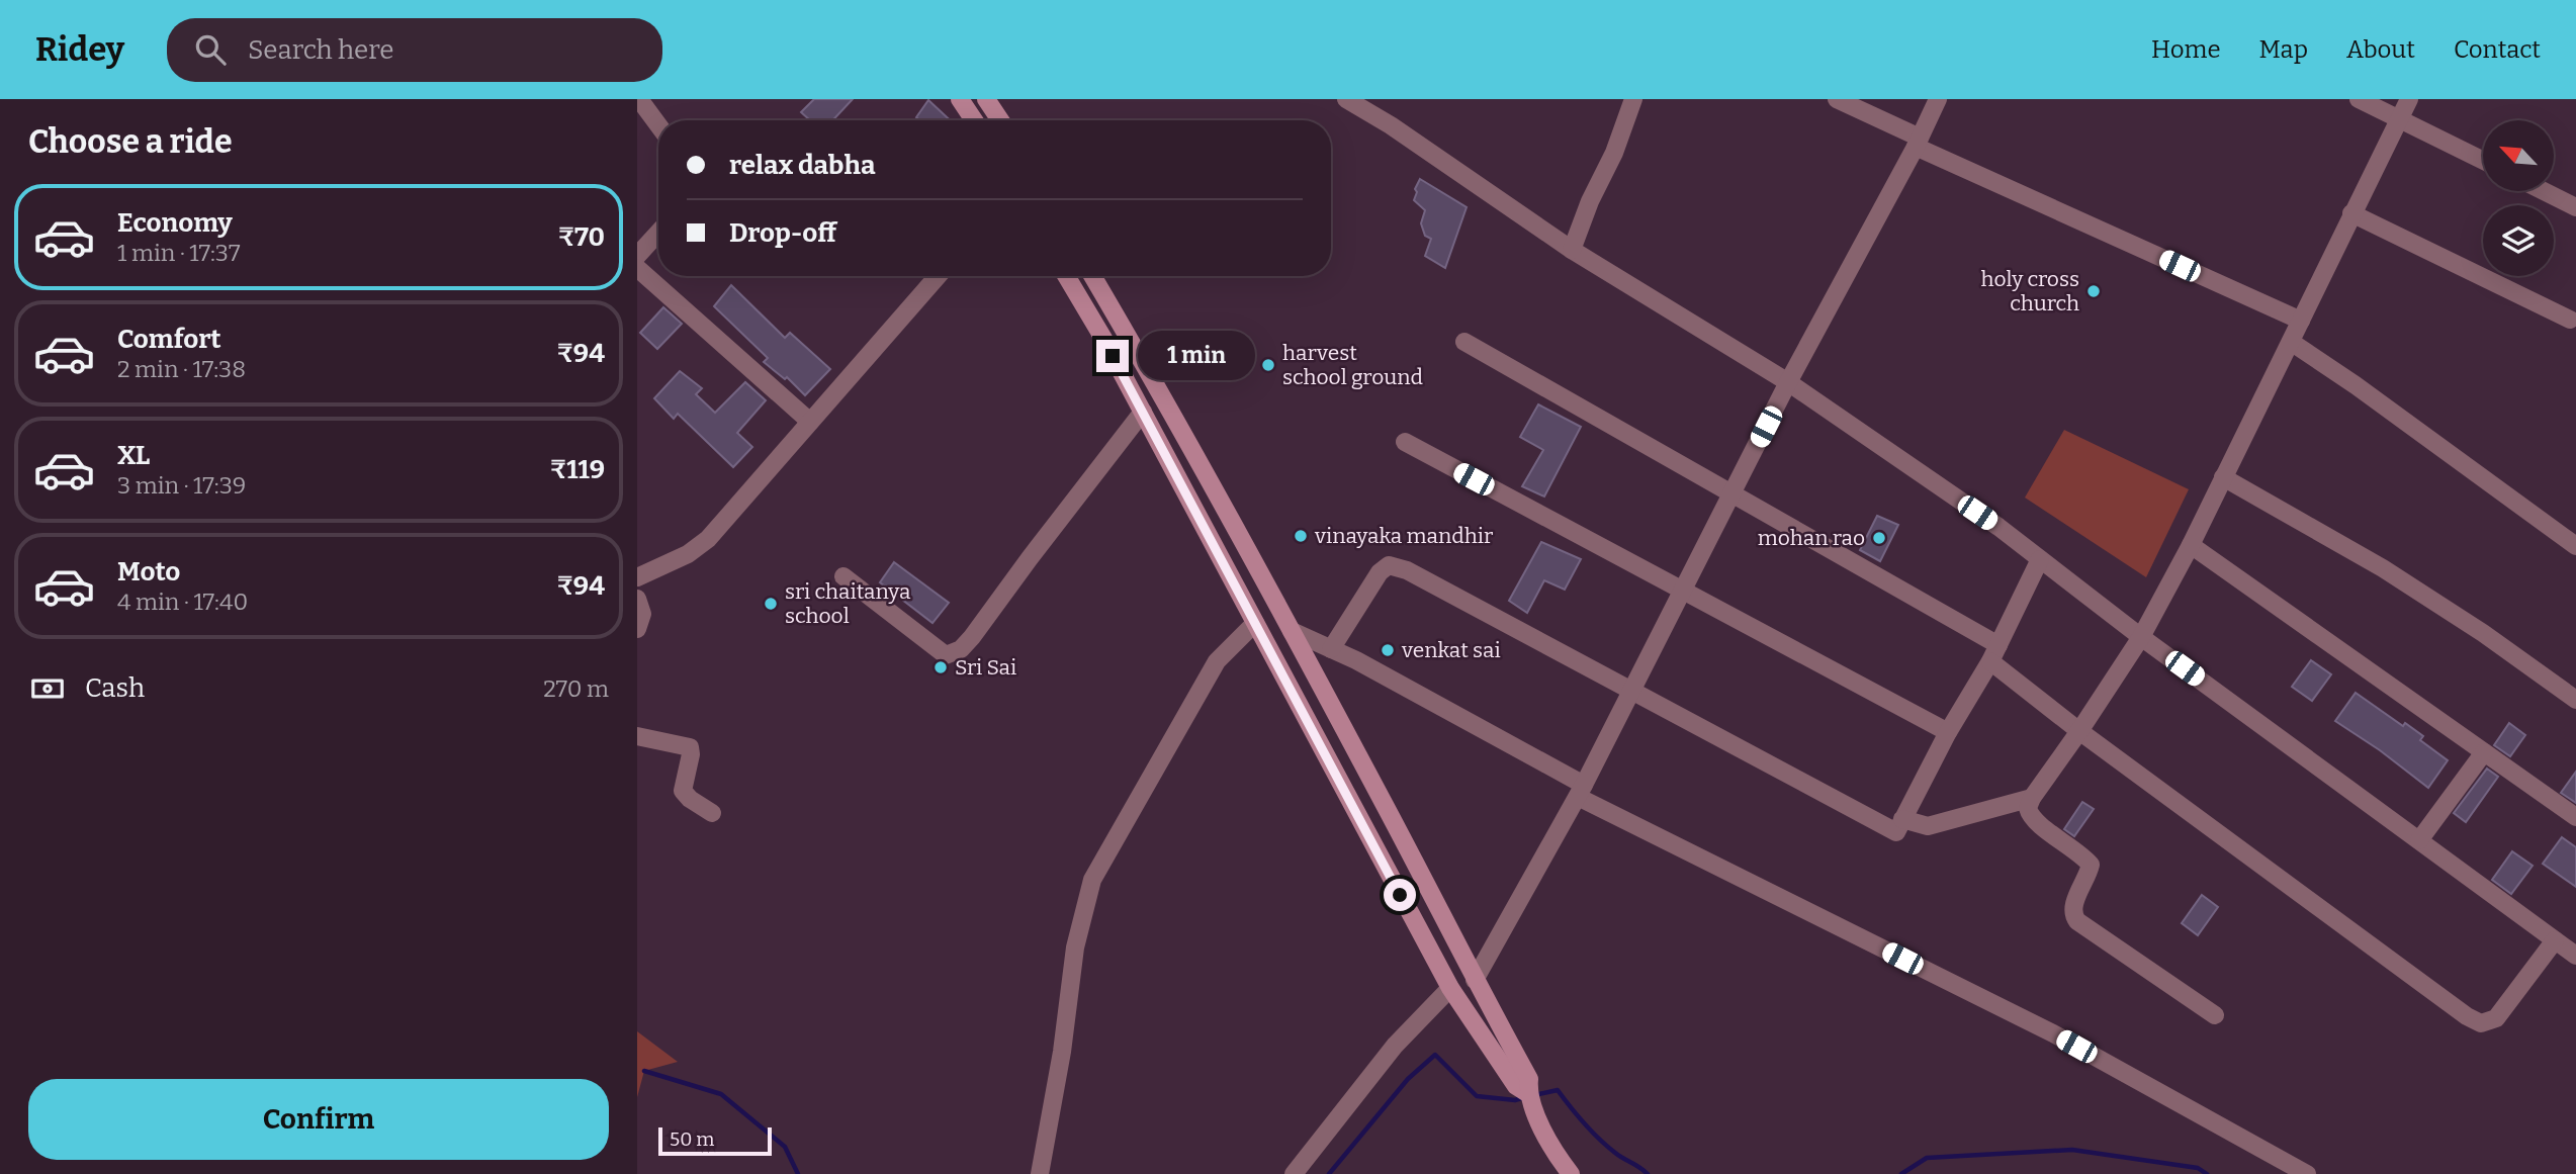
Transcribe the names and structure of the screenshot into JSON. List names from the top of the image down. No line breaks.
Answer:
{"places":["holy cross church","harvest school ground","vinayaka mandhir","mohan rao","sri chaitanya school","venkat sai","Sri Sai"],"scale_bar":"50 m","north":"top left","page":{"header":"Ridey","search":"Search here","nav":["Home","Map","About","Contact"],"heading":"Choose a ride","banner":["relax dabha","Drop-off"],"list":[{"name":"Economy","note":"1 min · 17:37","value":"₹70"},{"name":"Comfort","note":"2 min · 17:38","value":"₹94"},{"name":"XL","note":"3 min · 17:39","value":"₹119"},{"name":"Moto","note":"4 min · 17:40","value":"₹94"}],"bubble":"1 min","pay":["Cash","270 m"],"buttons":"Confirm","scale":"50 m"}}
